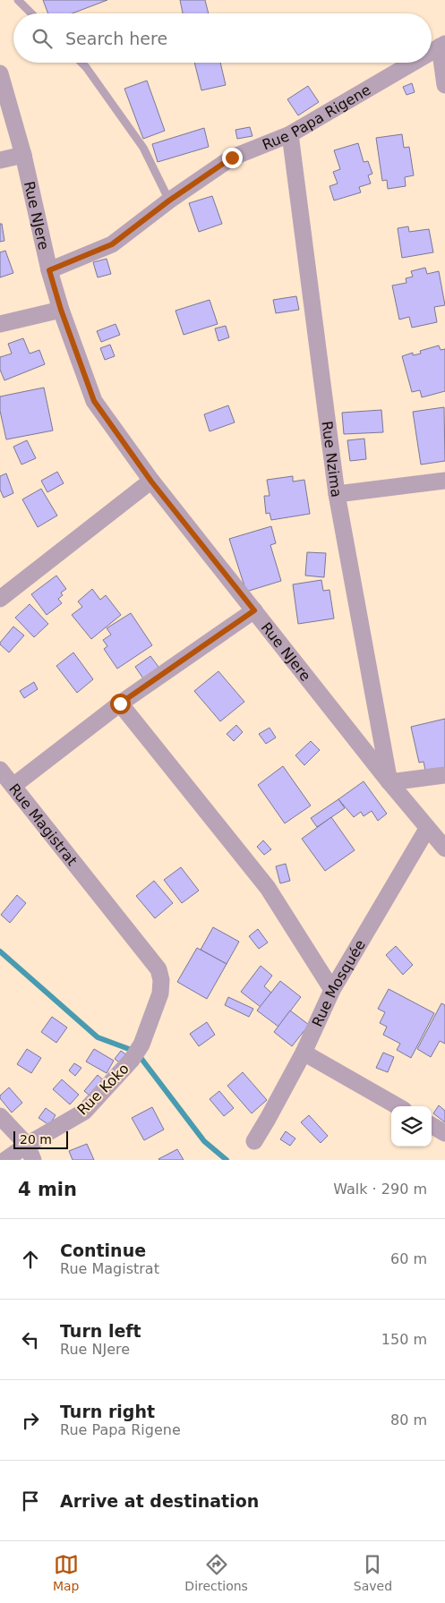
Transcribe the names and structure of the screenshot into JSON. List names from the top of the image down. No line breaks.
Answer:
{"streets":{"street":["Rue Papa Rigene","Rue NJere","Rue Nzima","Rue Magistrat","Rue Mosquée","Rue Koko"]},"crossings":[["Rue Papa Rigene","Rue NJere"],["Rue Papa Rigene","Rue Nzima"],["Rue NJere","Rue Nzima"],["Rue NJere","Rue Magistrat"],["Rue NJere","Rue Mosquée"],["Rue Magistrat","Rue Koko"]],"scale_bar":"20 m","page":{"search":"Search here","scale":"20 m","heading":["4 min","Walk · 290 m"],"list":[["Continue","Rue Magistrat","60 m"],["Turn left","Rue NJere","150 m"],["Turn right","Rue Papa Rigene","80 m"],"Arrive at destination"],"nav":["Map","Directions","Saved"]}}
